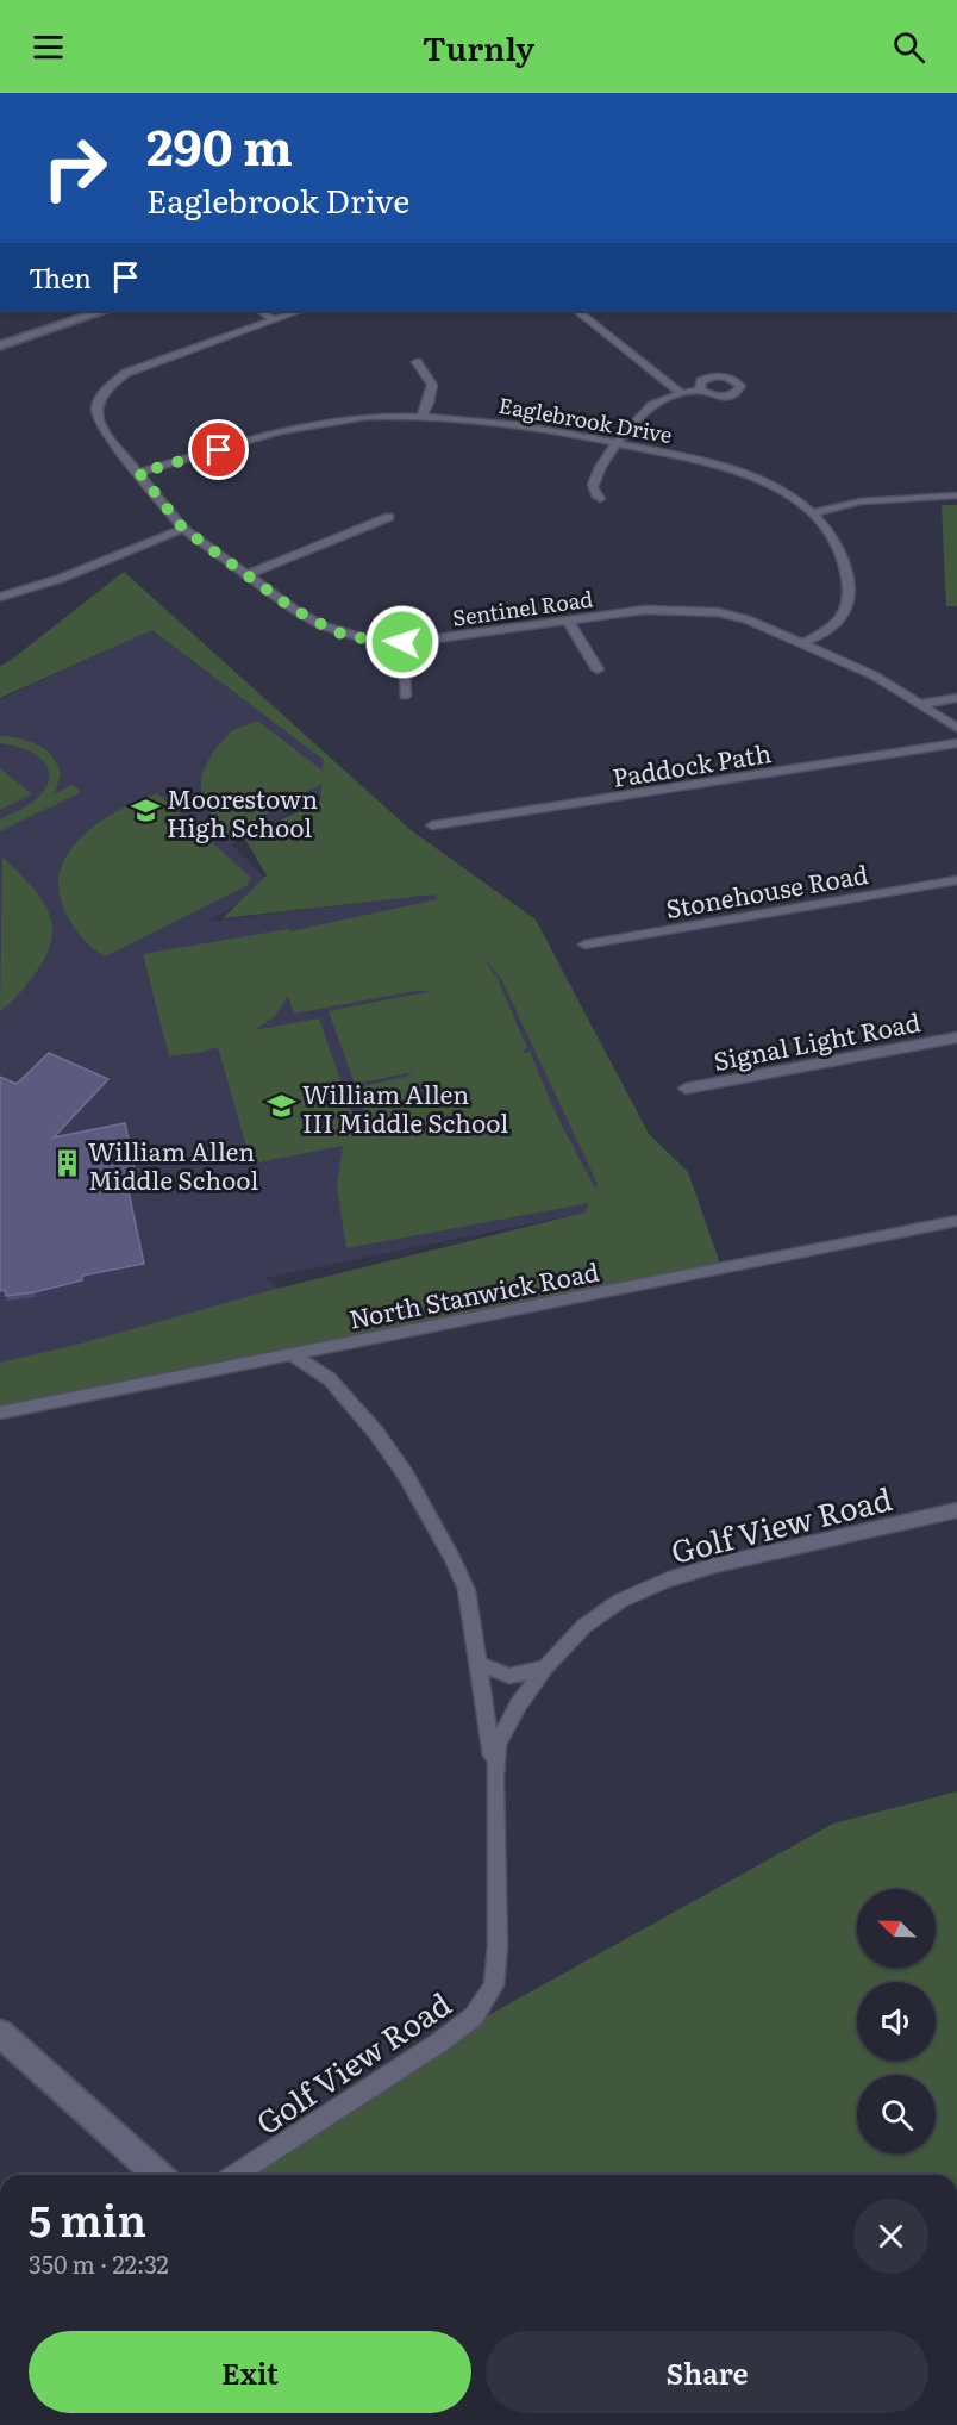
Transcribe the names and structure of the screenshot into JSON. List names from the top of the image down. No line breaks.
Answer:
{"streets":{"street":["Eaglebrook Drive","Sentinel Road","Paddock Path","Stonehouse Road","Signal Light Road","North Stanwick Road","Golf View Road"]},"crossings":[["Eaglebrook Drive","Sentinel Road"]],"places":{"school or university":["Moorestown High School","William Allen III Middle School"],"building":["William Allen Middle School"]},"north":"top left","page":{"header":"Turnly","turn":["290 m","Eaglebrook Drive"],"then":"Then","heading":["5 min","350 m · 22:32"],"buttons":["Exit","Share"]}}
